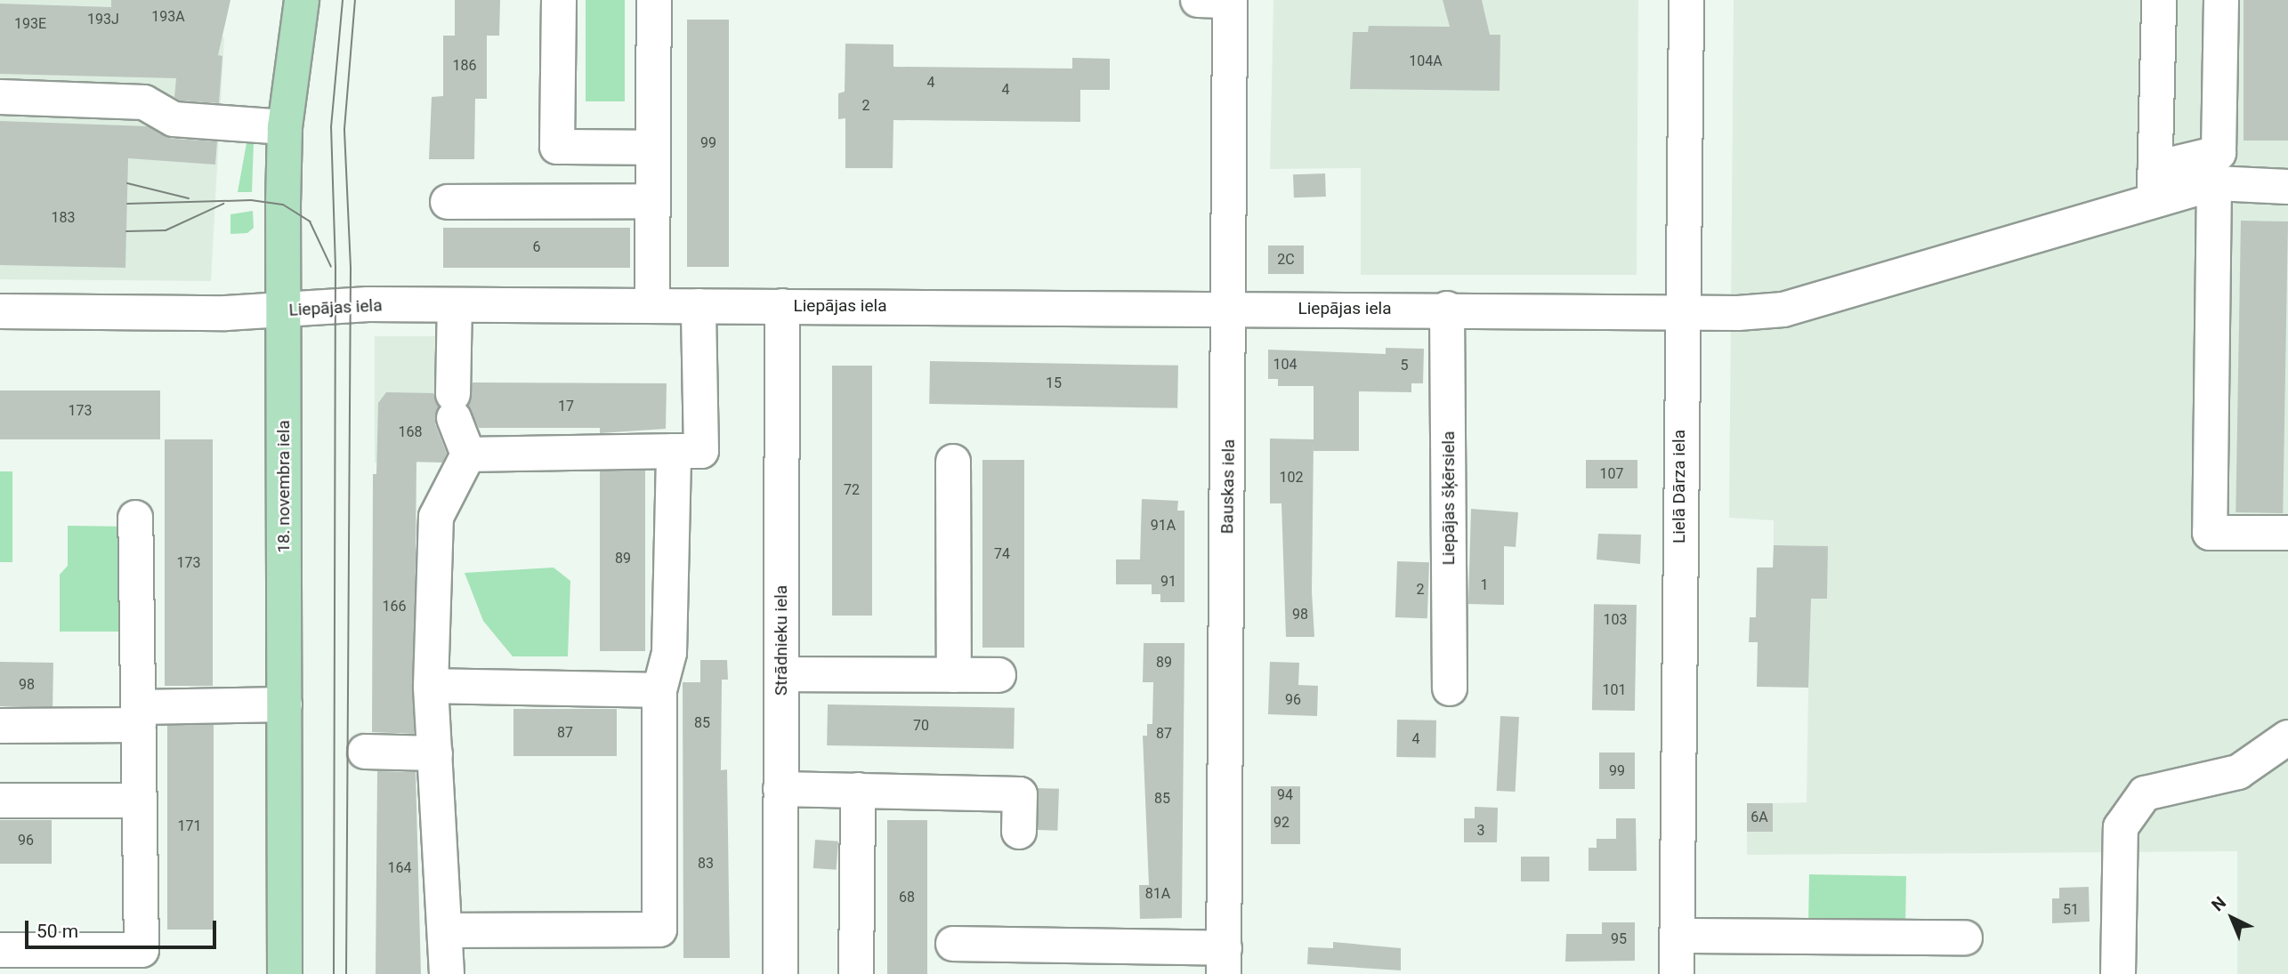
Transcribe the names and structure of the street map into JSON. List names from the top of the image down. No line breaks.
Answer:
{"streets":{"main road":["18. novembra iela"],"street":["Liepājas iela","Bauskas iela","Lielā Dārza iela","Liepājas šķērsiela","Strādnieku iela"]},"crossings":[["Liepājas iela","18. novembra iela"],["Liepājas iela","Bauskas iela"],["Liepājas iela","Lielā Dārza iela"],["Liepājas iela","Liepājas šķērsiela"],["Liepājas iela","Strādnieku iela"]],"house_numbers":["193A","193J","193E","104A","186","4","4","2","99","183","6","2C","104","5","15","17","173","168","107","102","72","91A","74","89","173","91","1","2","166","98","103","89","98","101","96","85","70","87","87","4","99","94","85","6A","92","171","3","96","83","164","81A","68","51","95"],"scale_bar":"50 m","north":"top left"}
